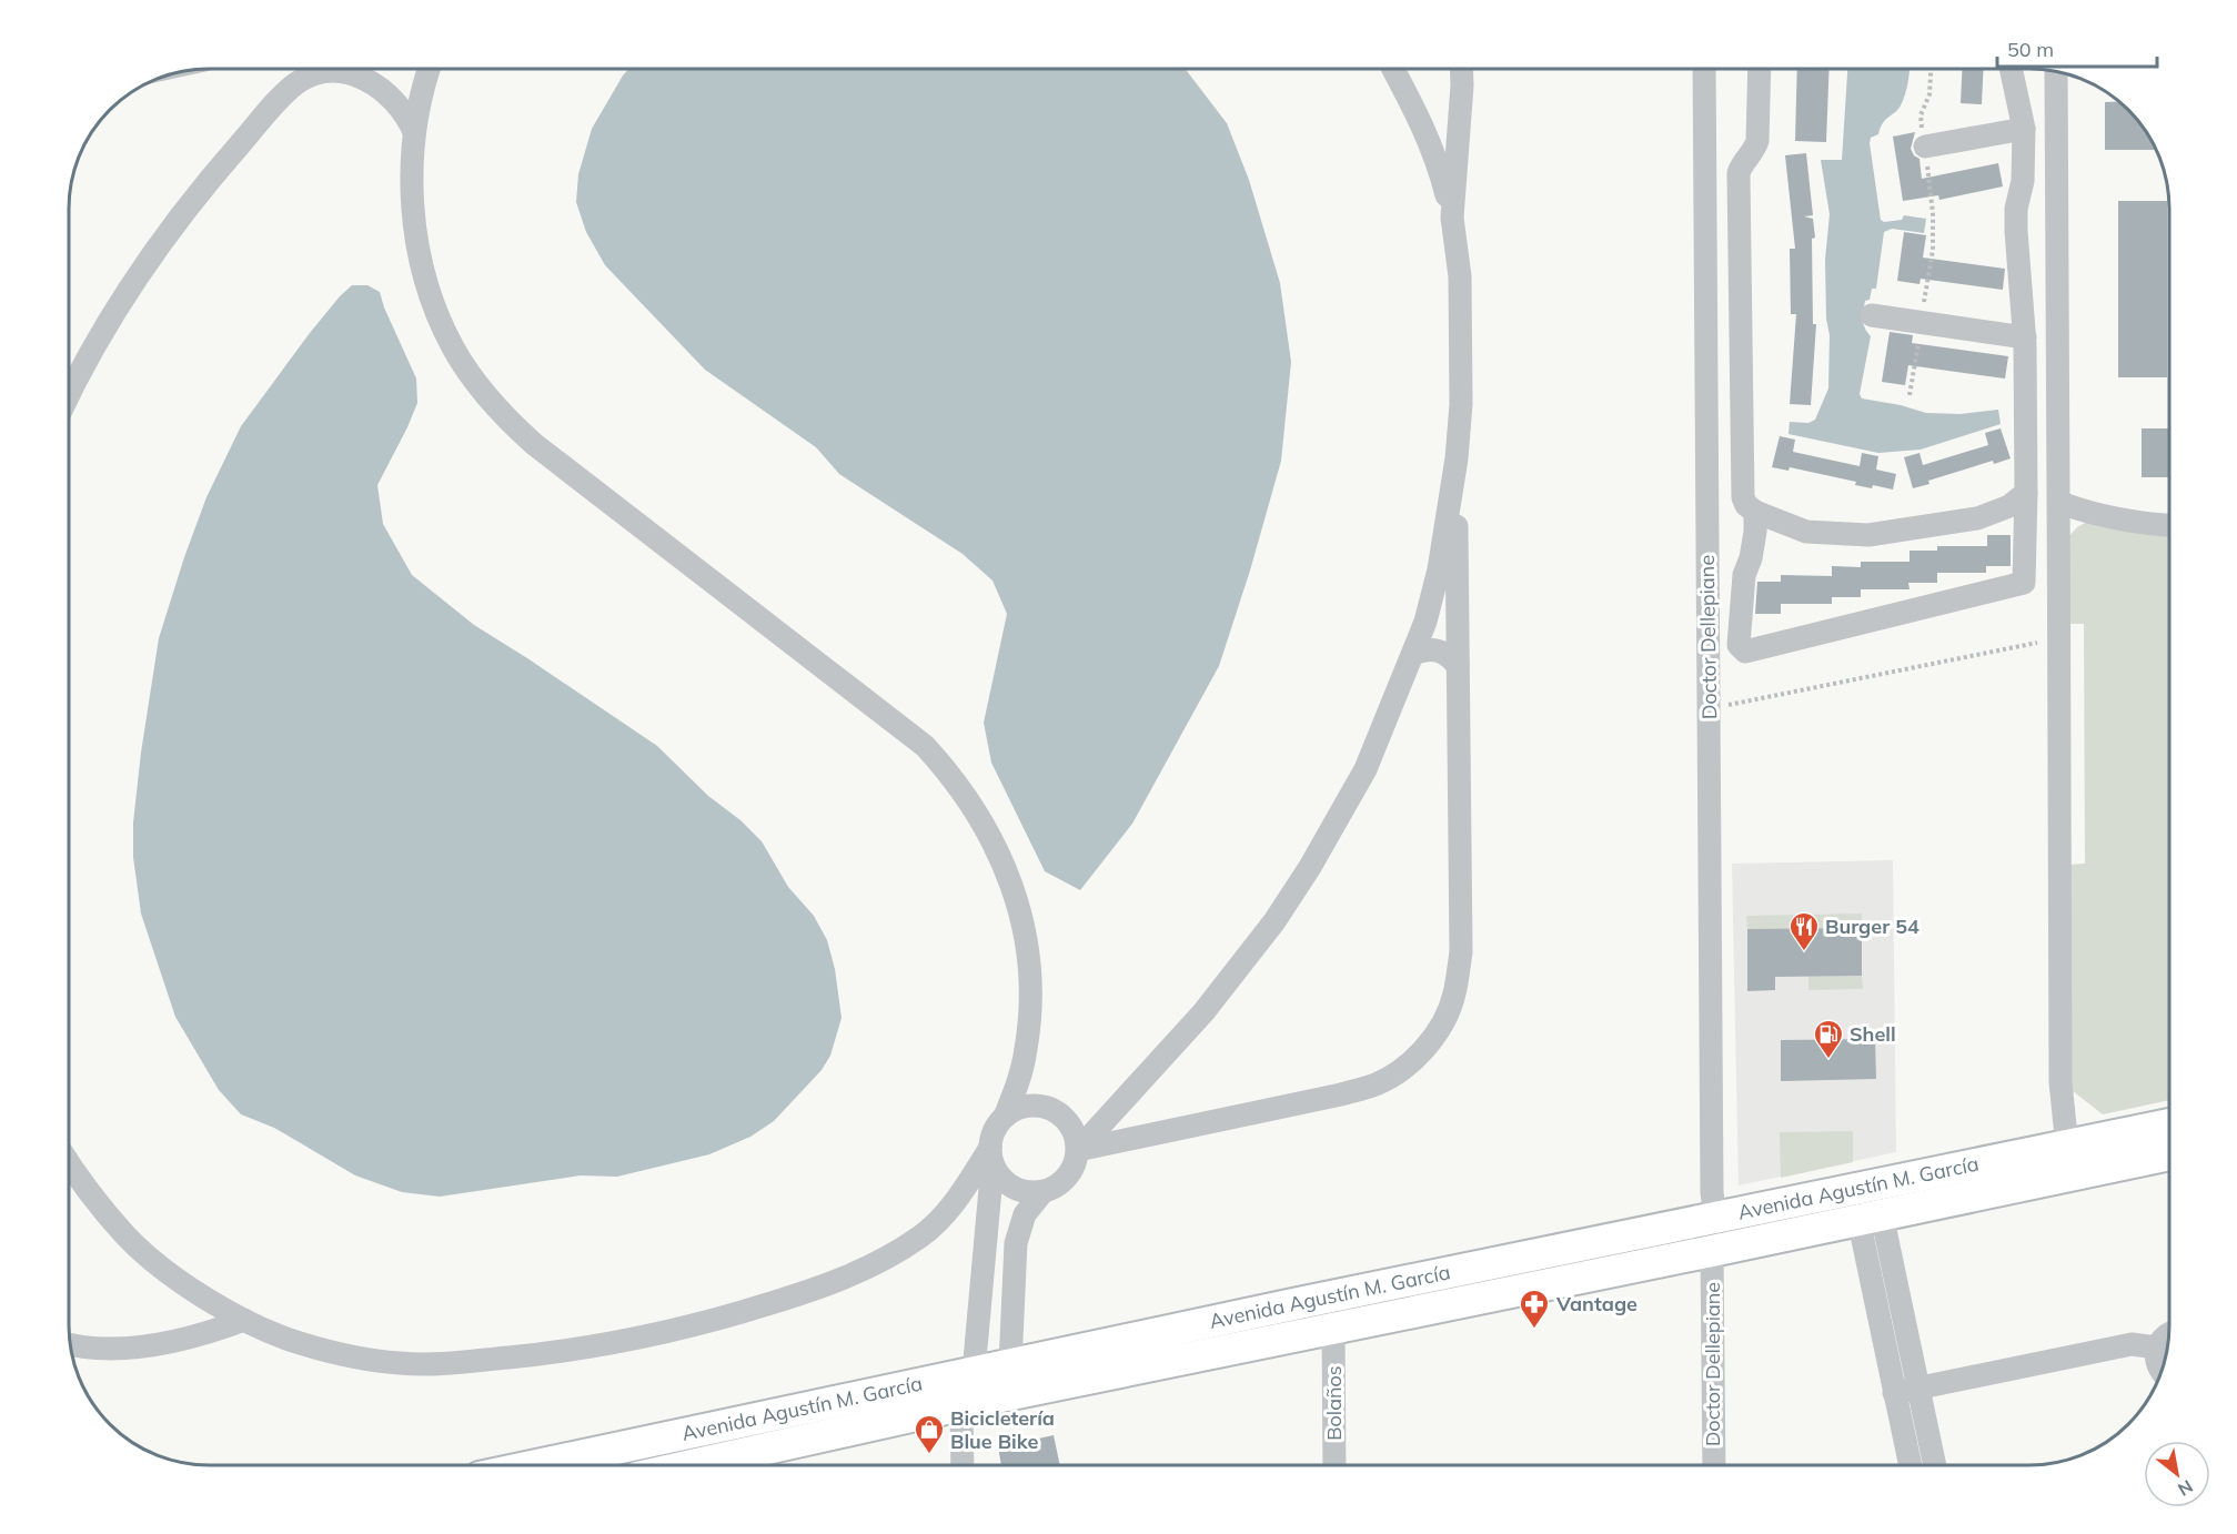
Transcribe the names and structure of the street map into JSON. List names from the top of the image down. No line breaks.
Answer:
{"streets":{"main road":["Avenida Agustín M. García"],"street":["Doctor Dellepiane","Bolaños"]},"crossings":[["Doctor Dellepiane","Avenida Agustín M. García"],["Avenida Agustín M. García","Bolaños"]],"places":{"restaurant":["Burger 54"],"fuel station":["Shell"],"pharmacy":["Vantage"],"shop":["Bicicletería Blue Bike"]},"scale_bar":"50 m","north":"bottom right"}
